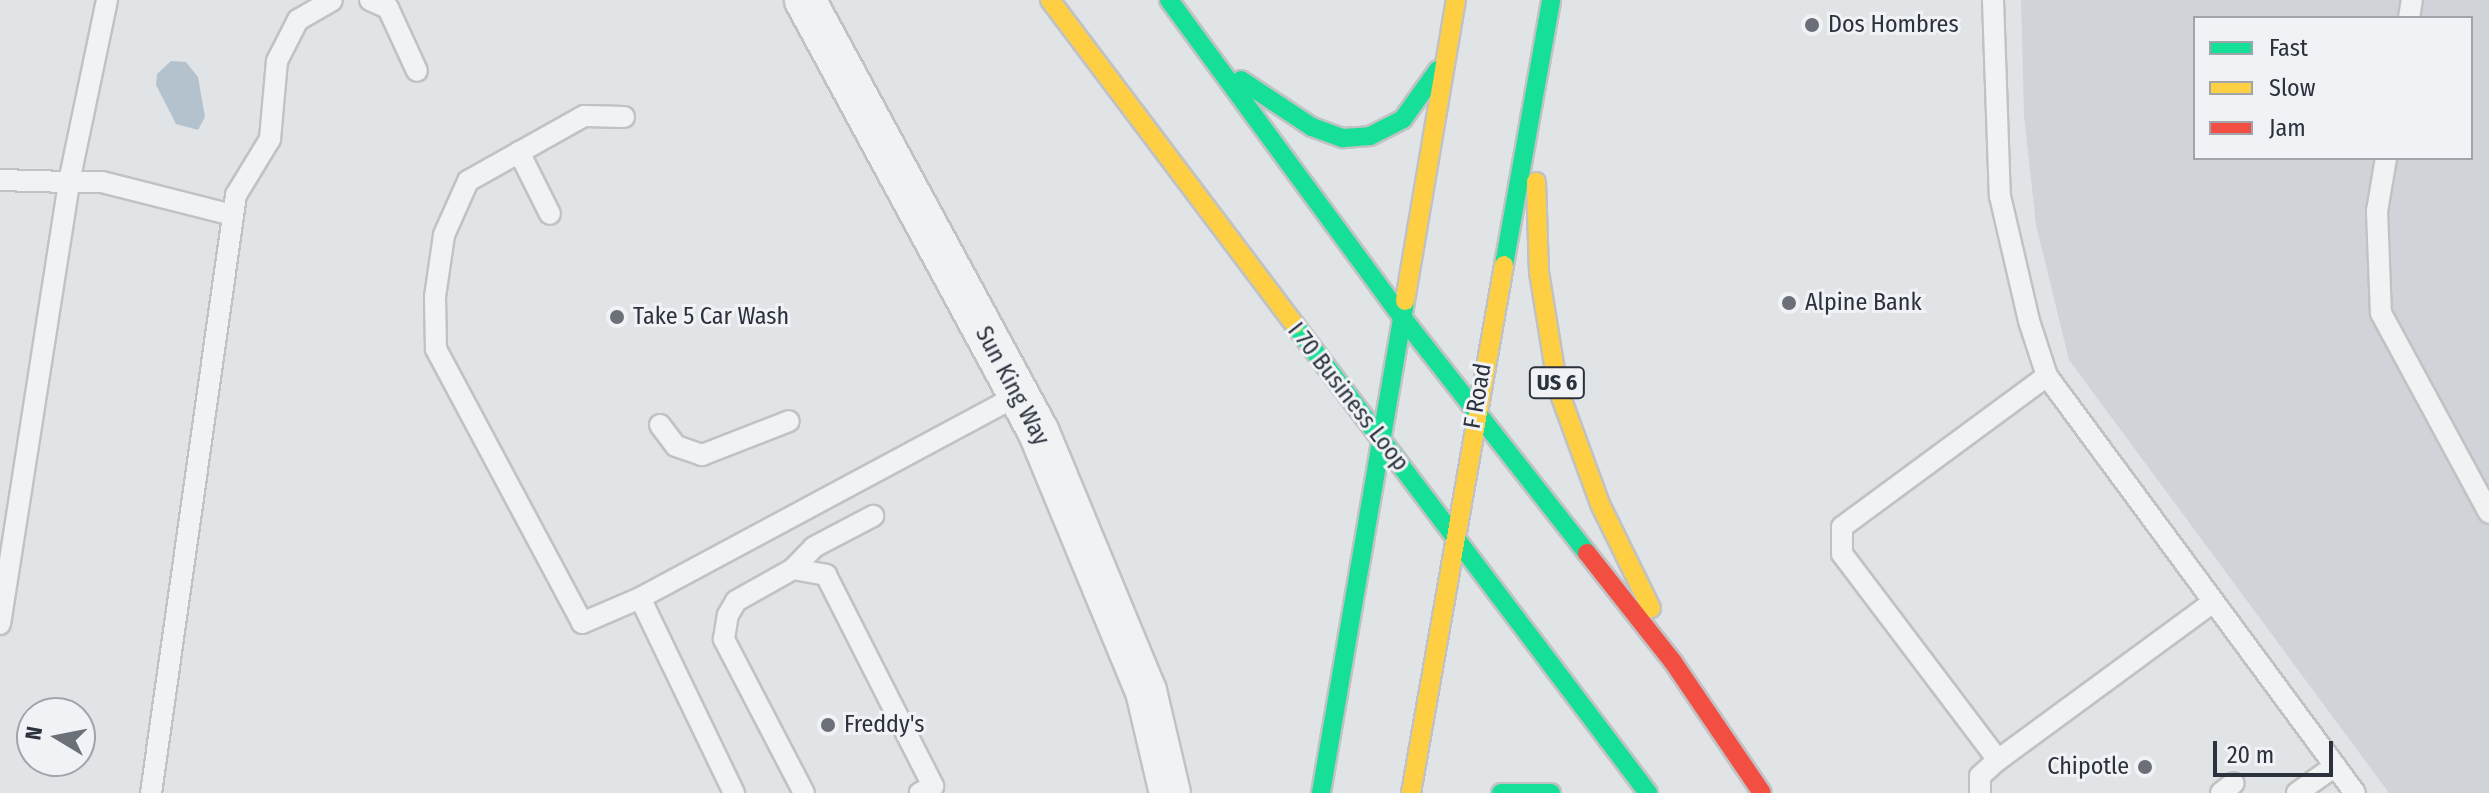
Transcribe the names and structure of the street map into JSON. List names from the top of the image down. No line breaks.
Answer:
{"streets":{"main road":["US 6","F Road","I 70 Business Loop"],"street":["Sun King Way"]},"crossings":[["US 6","F Road"],["F Road","I 70 Business Loop"]],"places":["Dos Hombres","Alpine Bank","Take 5 Car Wash","Freddy's","Chipotle"],"legend":["Fast","Slow","Jam"],"scale_bar":"20 m","north":"left"}
